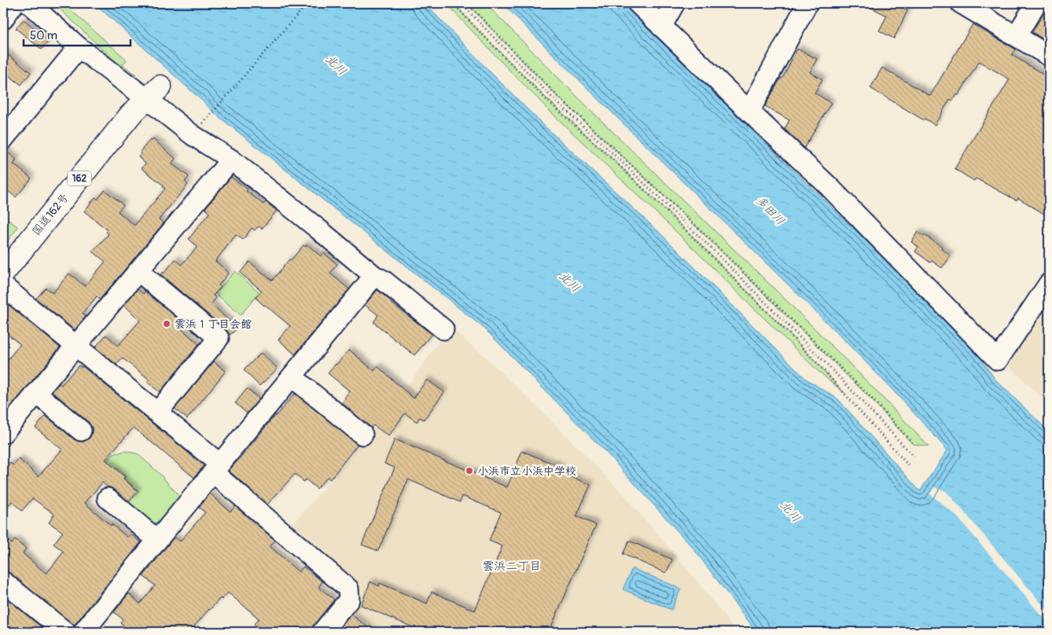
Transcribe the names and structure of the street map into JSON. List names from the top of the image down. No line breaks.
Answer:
{"streets":{"highway":["162","国道162号"]},"districts":["雲浜二丁目"],"water":["北川","多田川"],"places":["雲浜１丁目会館","小浜市立小浜中学校"],"scale_bar":"50 m"}
